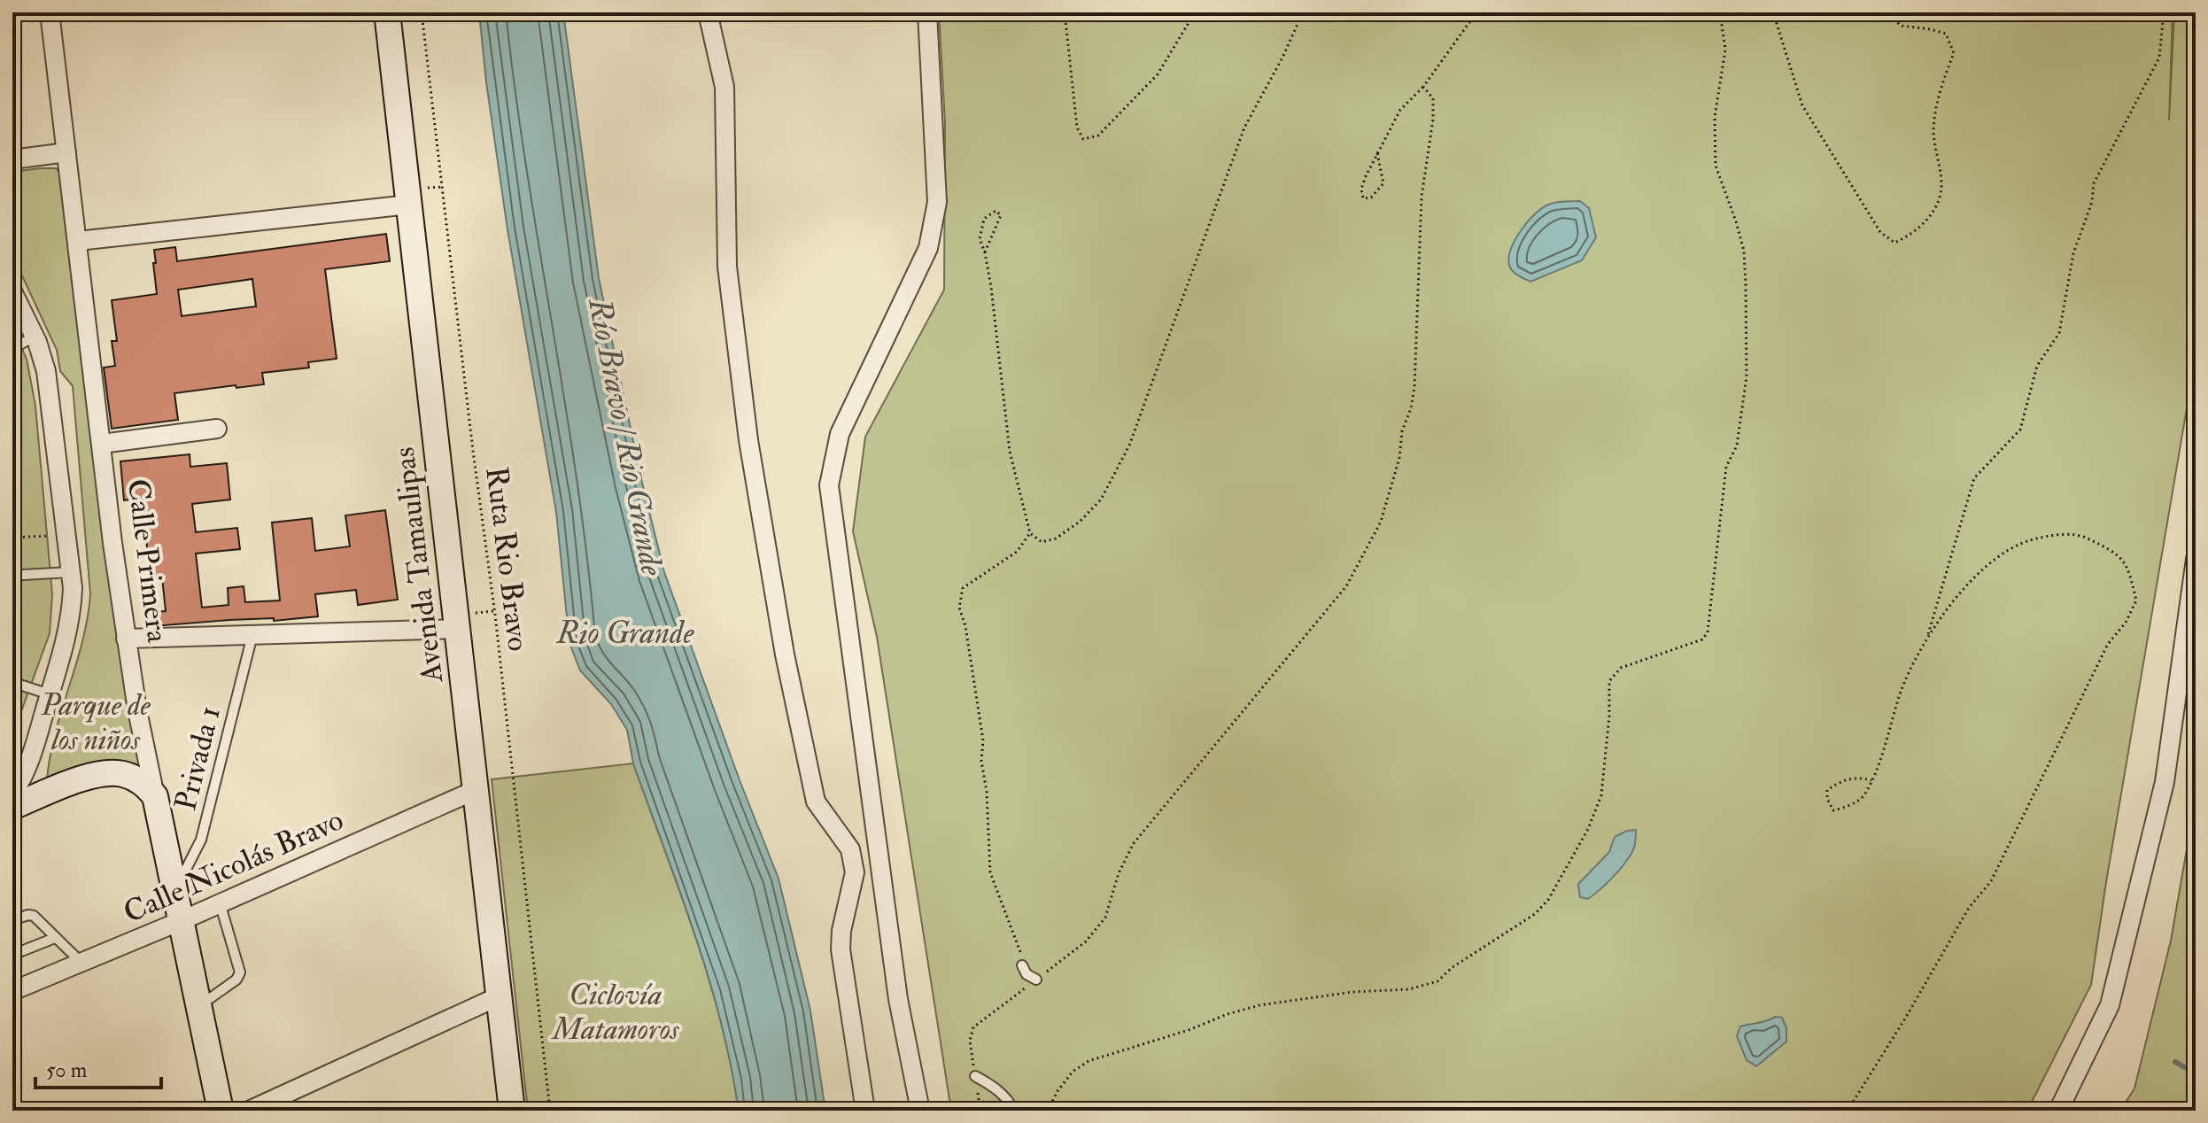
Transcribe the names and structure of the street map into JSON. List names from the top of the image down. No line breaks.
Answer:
{"streets":{"street":["Calle Primera","Avenida Tamaulipas","Calle Nicolás Bravo"],"lane":["Privada 1"],"path":["Ruta Rio Bravo"]},"crossings":[["Calle Primera","Privada 1"],["Calle Primera","Calle Nicolás Bravo"],["Avenida Tamaulipas","Calle Nicolás Bravo"]],"water":["Río Bravo / Rio Grande","Rio Grande"],"parks":["Parque de los niños","Ciclovía Matamoros"],"scale_bar":"50 m"}
